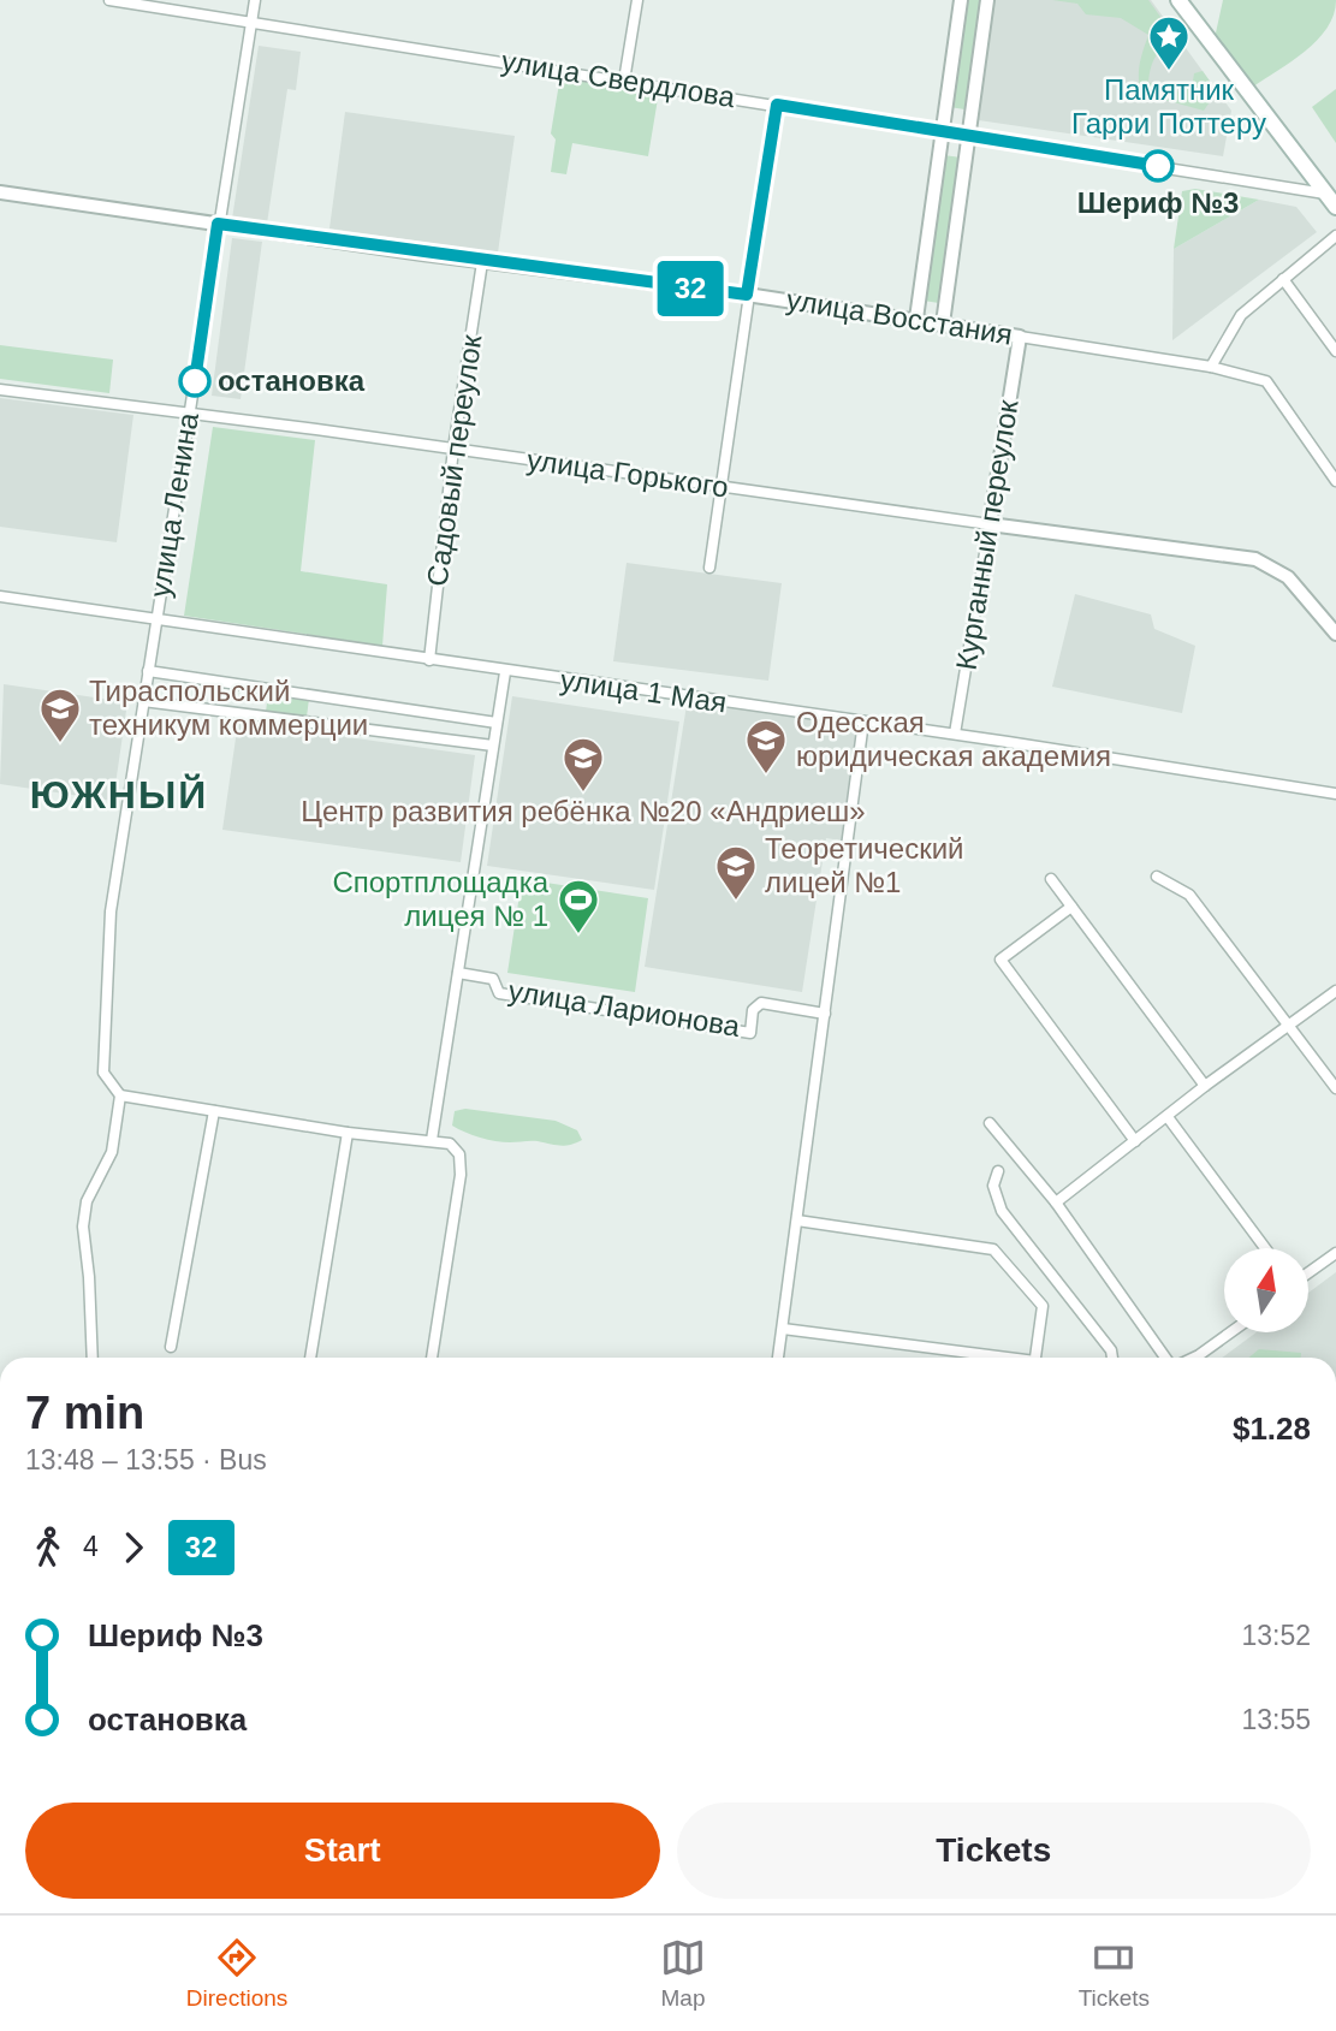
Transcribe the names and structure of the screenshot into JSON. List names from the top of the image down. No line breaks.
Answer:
{"streets":{"street":["улица Свердлова","улица Восстания","Садовый переулок","улица Горького","улица Ленина","Курганный переулок","улица 1 Мая","улица Ларионова"]},"crossings":[["улица Свердлова","улица Ленина"],["улица Восстания","Садовый переулок"],["улица Восстания","улица Ленина"],["улица Восстания","Курганный переулок"],["Садовый переулок","улица Горького"],["Садовый переулок","улица 1 Мая"],["улица Горького","улица Ленина"],["улица Горького","Курганный переулок"],["улица Ленина","улица 1 Мая"],["Курганный переулок","улица 1 Мая"]],"districts":["ЮЖНЫЙ"],"places":{"place":["Памятник Гарри Поттеру"],"other":["Шериф №3","остановка"],"school or university":["Тираспольский техникум коммерции","Одесская юридическая академия","Центр развития ребёнка №20 «Андриеш»","Теоретический лицей №1"],"sports":["Спортплощадка лицея № 1"]},"lines":["bus line 32"],"north":"top","page":{"on_map":"32","heading":["7 min","13:48 – 13:55 · Bus","$1.28"],"legs":["4","32"],"list":[{"name":"Шериф №3","value":"13:52"},{"name":"остановка","value":"13:55"}],"buttons":["Start","Tickets"],"tabs":["Directions","Map","Tickets"]}}
